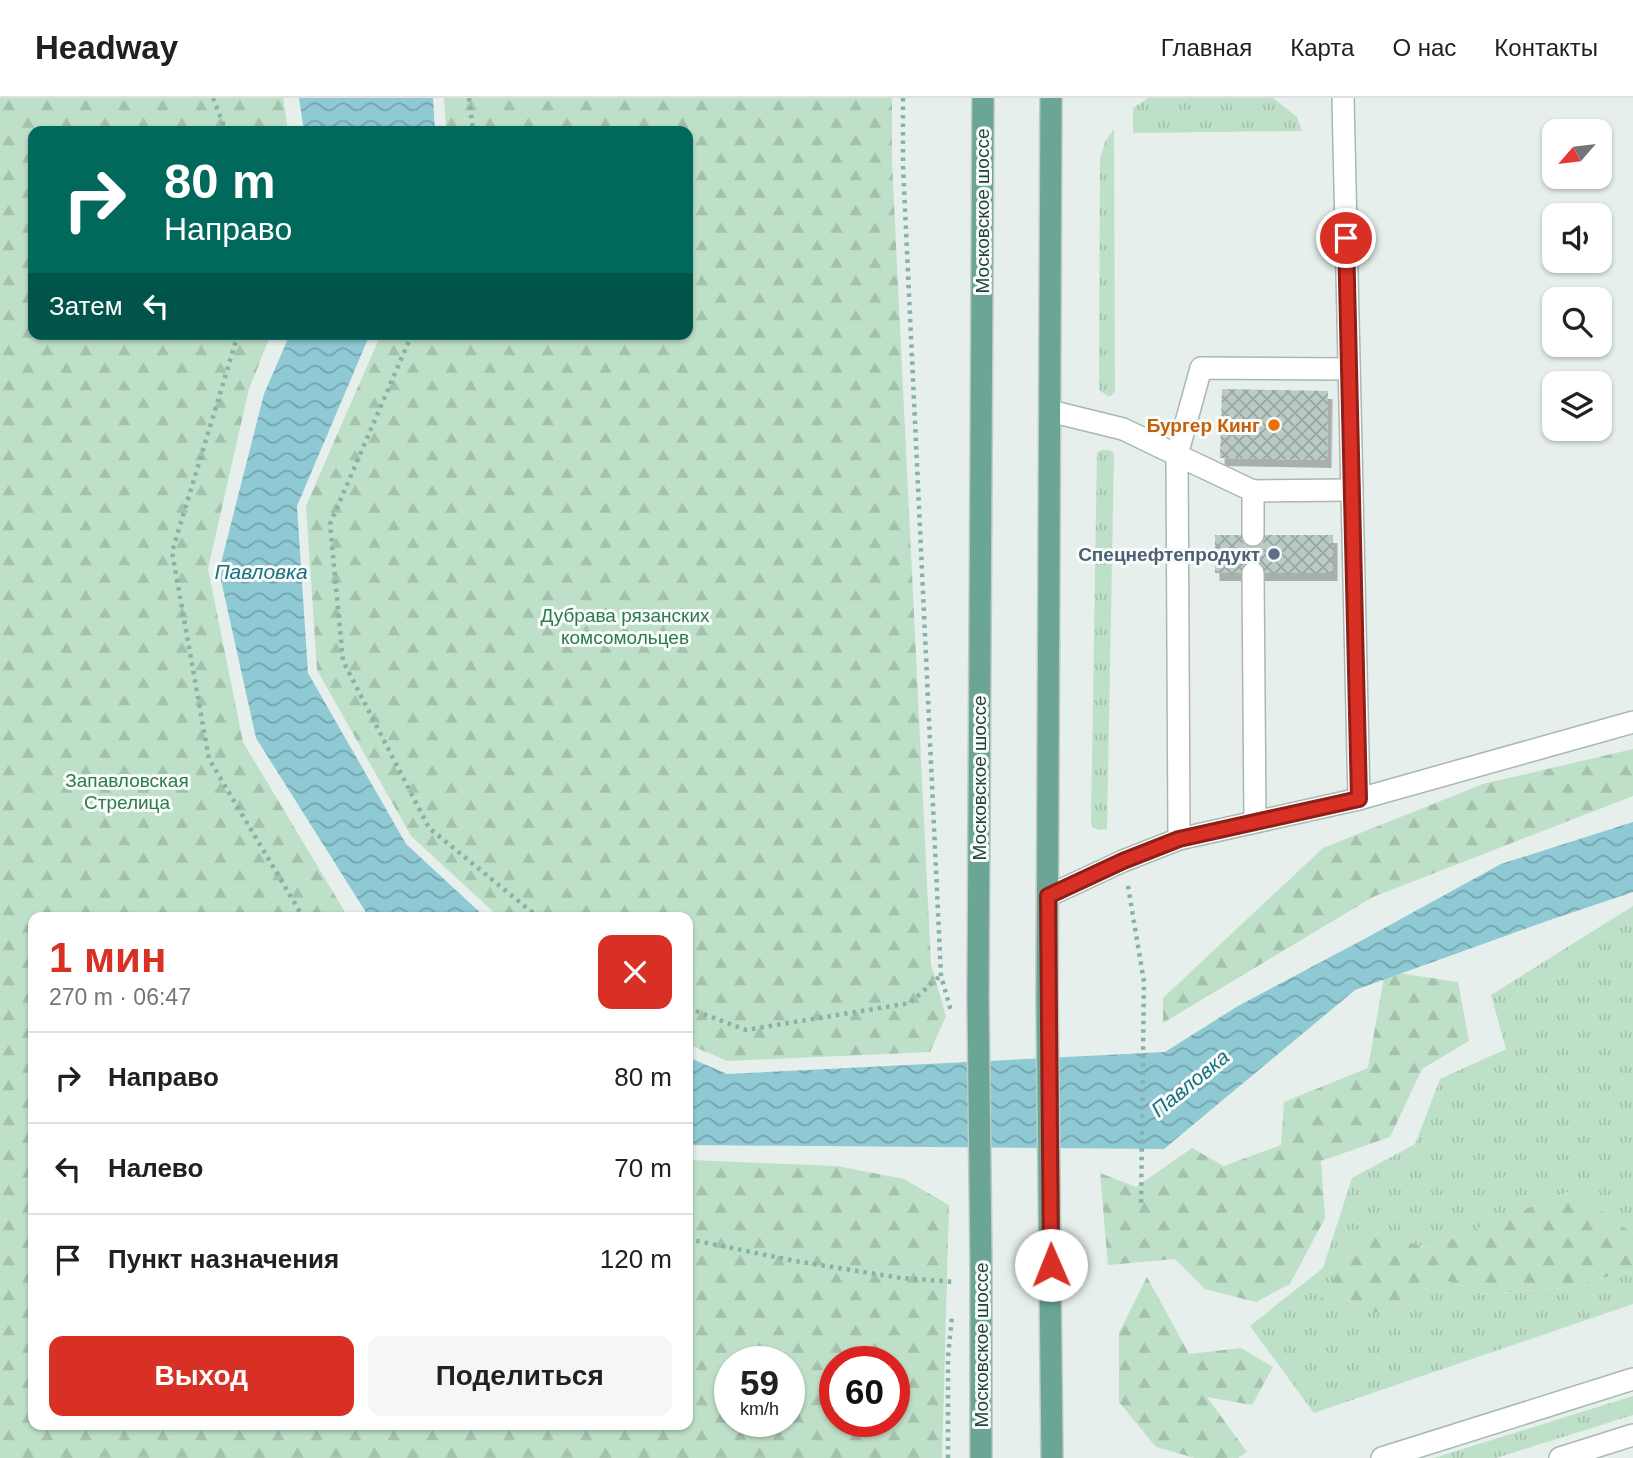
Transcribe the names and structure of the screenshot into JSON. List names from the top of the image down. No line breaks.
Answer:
{"streets":{"main road":["Московское шоссе"]},"water":["Павловка"],"parks":["Дубрава рязанских комсомольцев","Запавловская Стрелица"],"places":["Бургер Кинг","Спецнефтепродукт"],"north":"bottom left","page":{"header":"Headway","nav":["Главная","Карта","О нас","Контакты"],"turn":["80 m","Направо"],"then":"Затем","heading":["1 мин","270 m · 06:47"],"list":[{"name":"Направо","value":"80 m"},{"name":"Налево","value":"70 m"},{"name":"Пункт назначения","value":"120 m"}],"buttons":["Выход","Поделиться"],"speed":"59 km/h","limit":"60"}}
